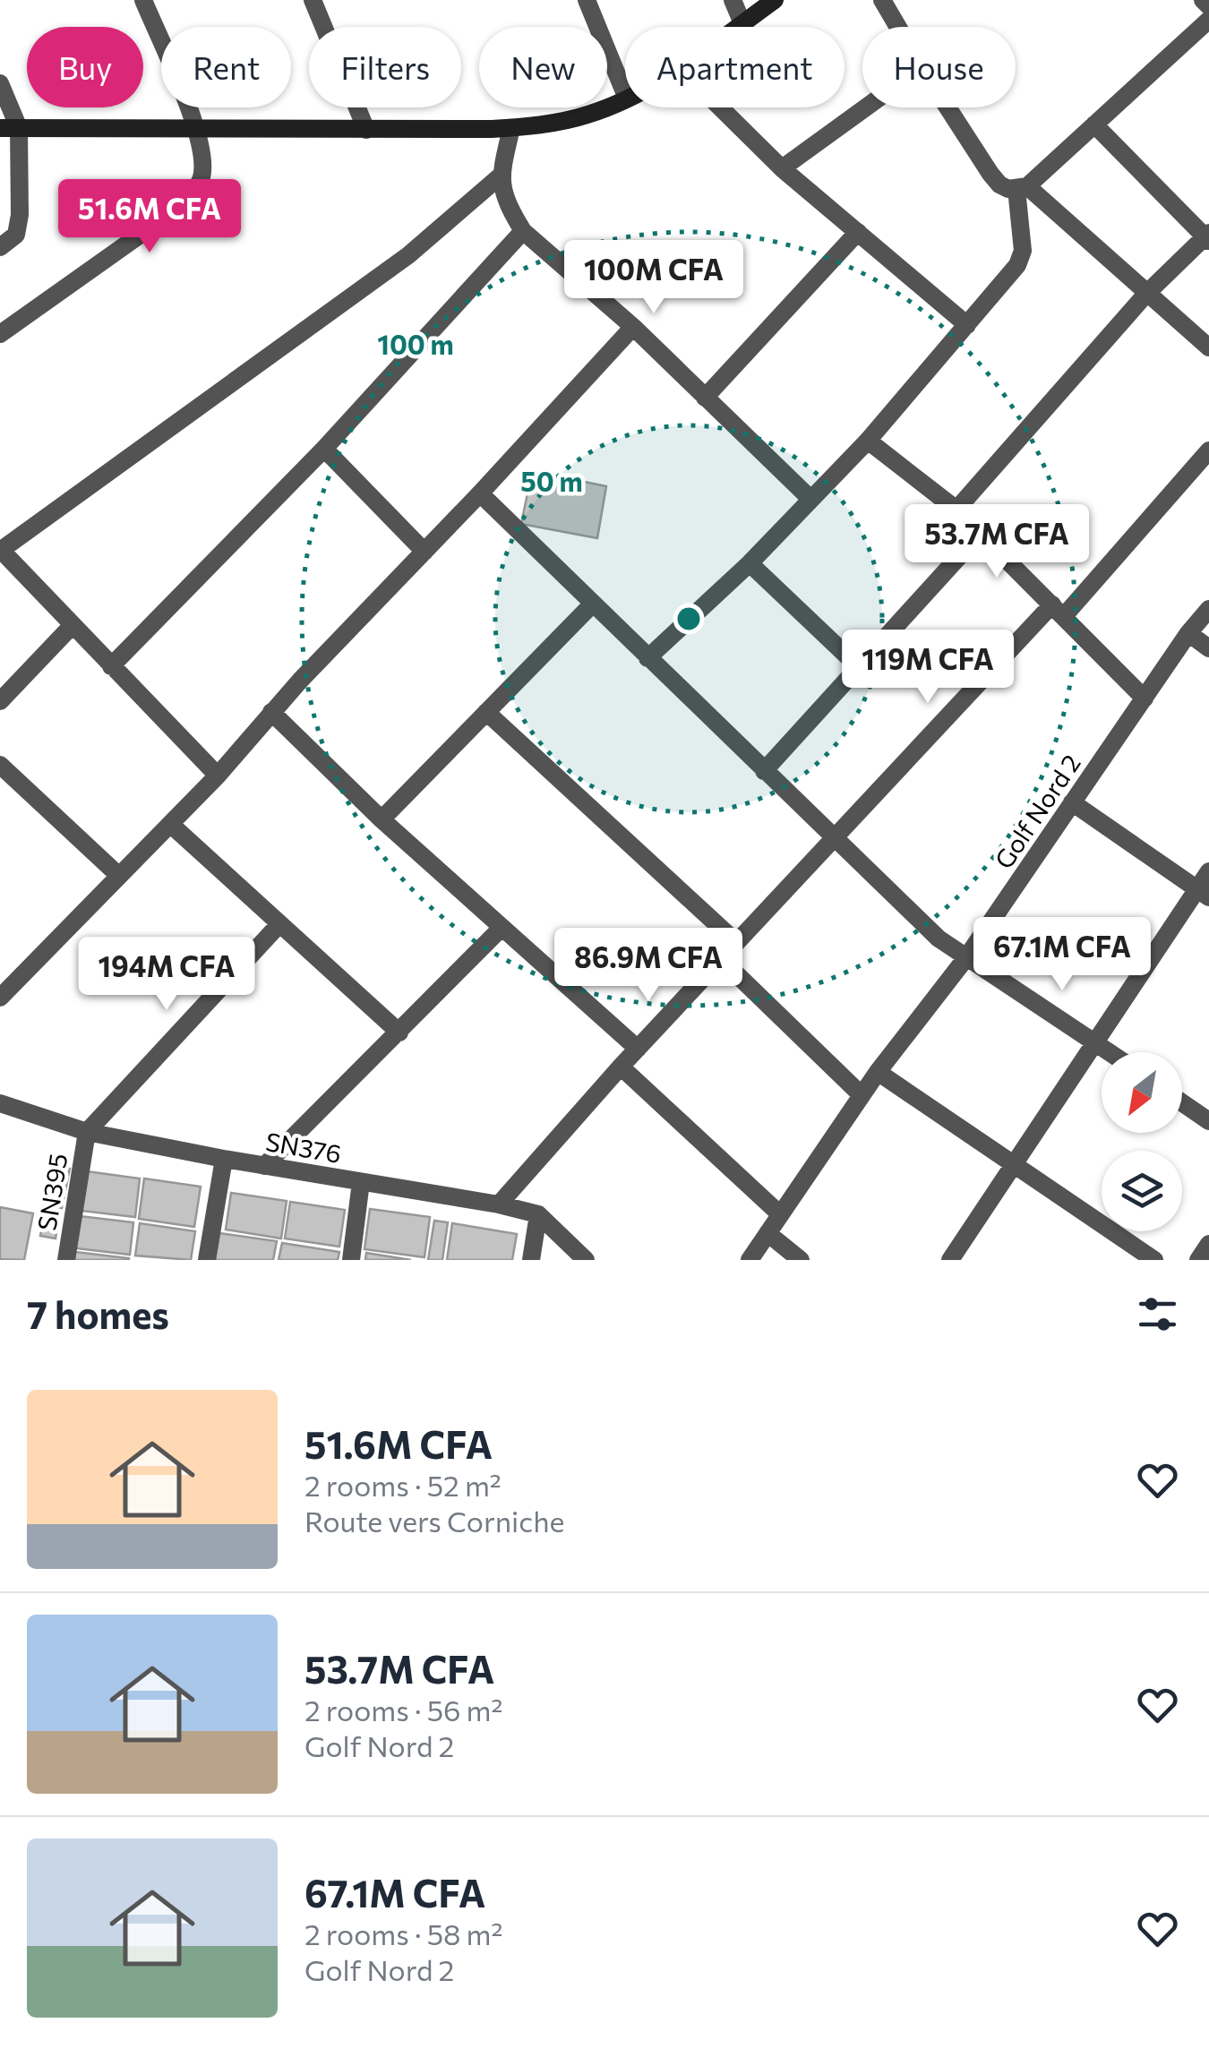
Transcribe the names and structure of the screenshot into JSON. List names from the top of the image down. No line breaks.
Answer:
{"streets":{"street":["Golf Nord 2","SN376","SN395"]},"crossings":[["SN376","SN395"]],"north":"bottom left","page":{"chip":["Buy","Rent","Filters","New","Apartment","House"],"price":["51.6M CFA","100M CFA","53.7M CFA","119M CFA","67.1M CFA","86.9M CFA","194M CFA"],"heading":"7 homes","list":[{"name":"51.6M CFA","note":"2 rooms · 52 m² · Route vers Corniche"},{"name":"53.7M CFA","note":"2 rooms · 56 m² · Golf Nord 2"},{"name":"67.1M CFA","note":"2 rooms · 58 m² · Golf Nord 2"}]},"rings":["100 m","50 m"]}
